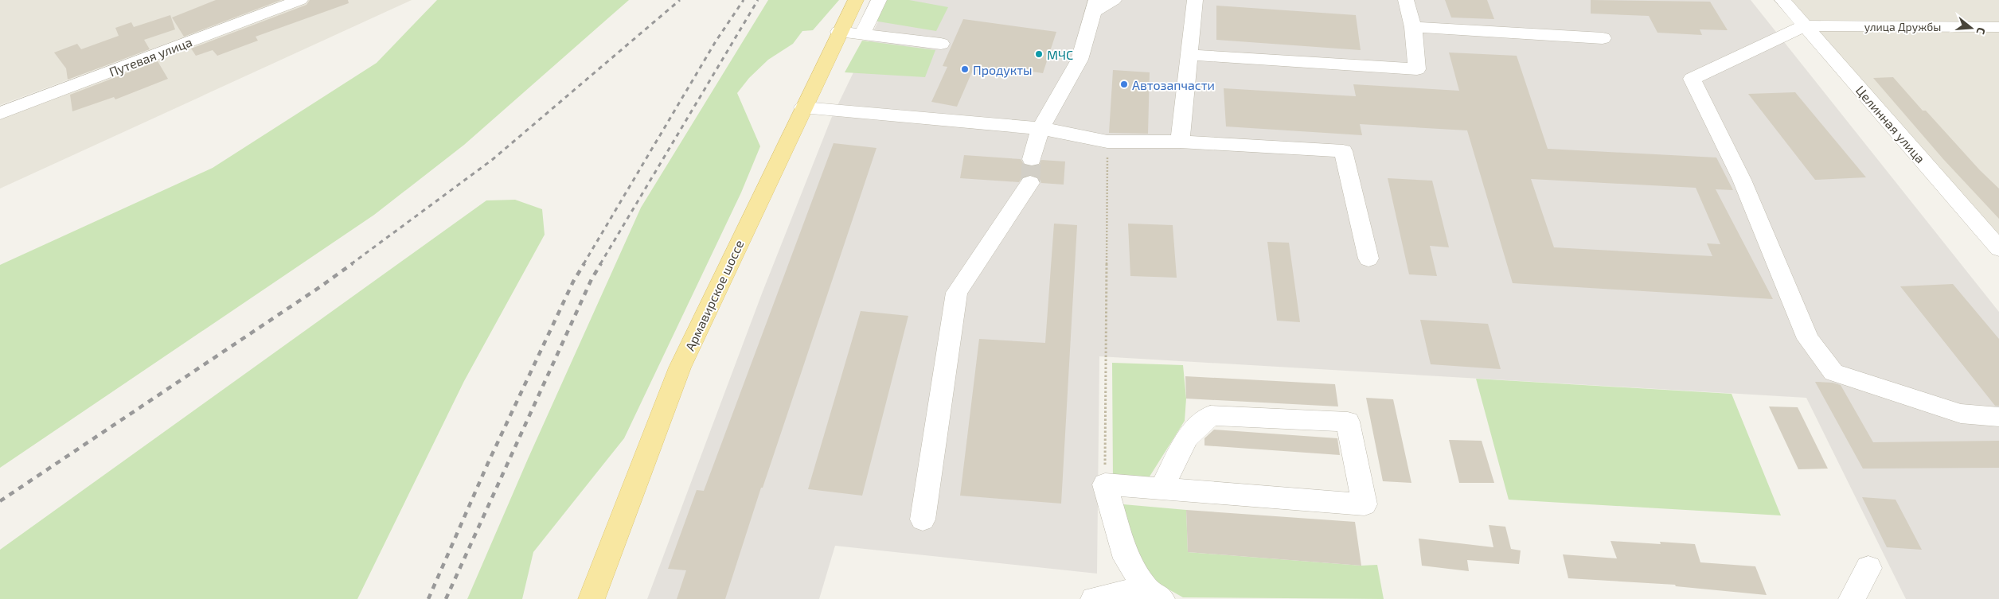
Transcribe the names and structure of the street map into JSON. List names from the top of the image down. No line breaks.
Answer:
{"streets":{"main road":["Армавирское шоссе"],"street":["улица Дружбы","Путевая улица","Целинная улица"]},"crossings":[["улица Дружбы","Целинная улица"]],"places":["МЧС","Продукты","Автозапчасти"],"north":"right"}
